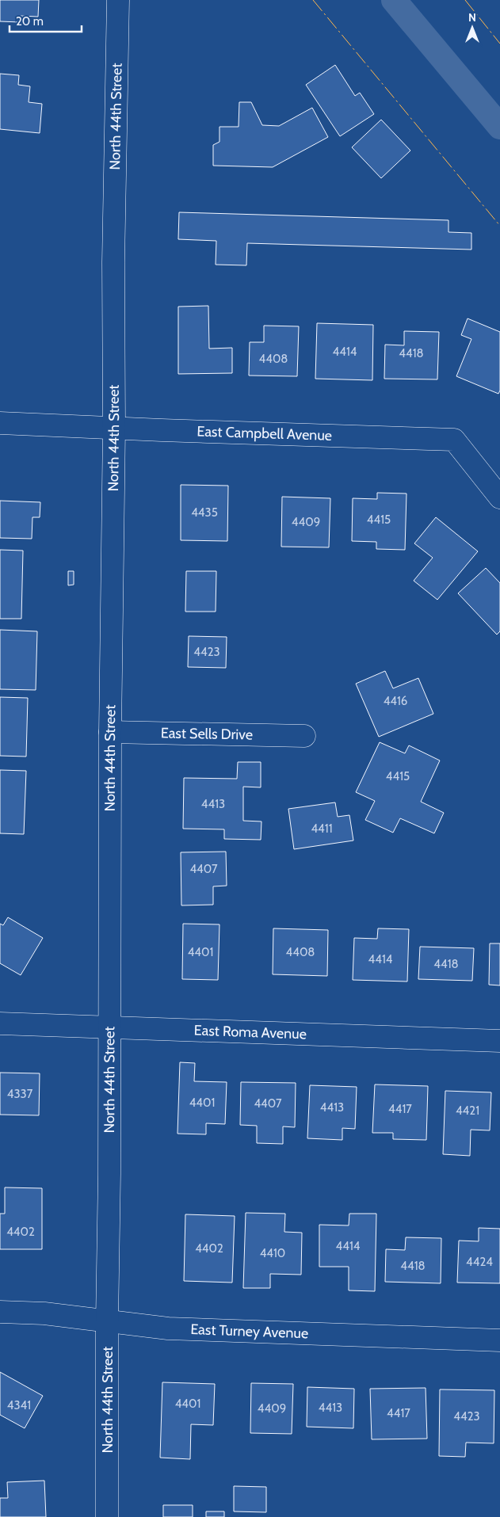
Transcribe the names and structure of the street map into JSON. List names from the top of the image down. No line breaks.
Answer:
{"streets":{"street":["North 44th Street","East Campbell Avenue","East Sells Drive","East Roma Avenue","East Turney Avenue"]},"crossings":[["North 44th Street","East Campbell Avenue"],["North 44th Street","East Sells Drive"],["North 44th Street","East Roma Avenue"],["North 44th Street","East Turney Avenue"]],"house_numbers":["4414","4418","4408","4435","4415","4409","4423","4416","4415","4413","4411","4407","4401","4408","4414","4418","4337","4401","4407","4413","4417","4421","4402","4414","4402","4410","4424","4418","4401","4341","4413","4409","4417","4423"],"scale_bar":"20 m","north":"top"}
